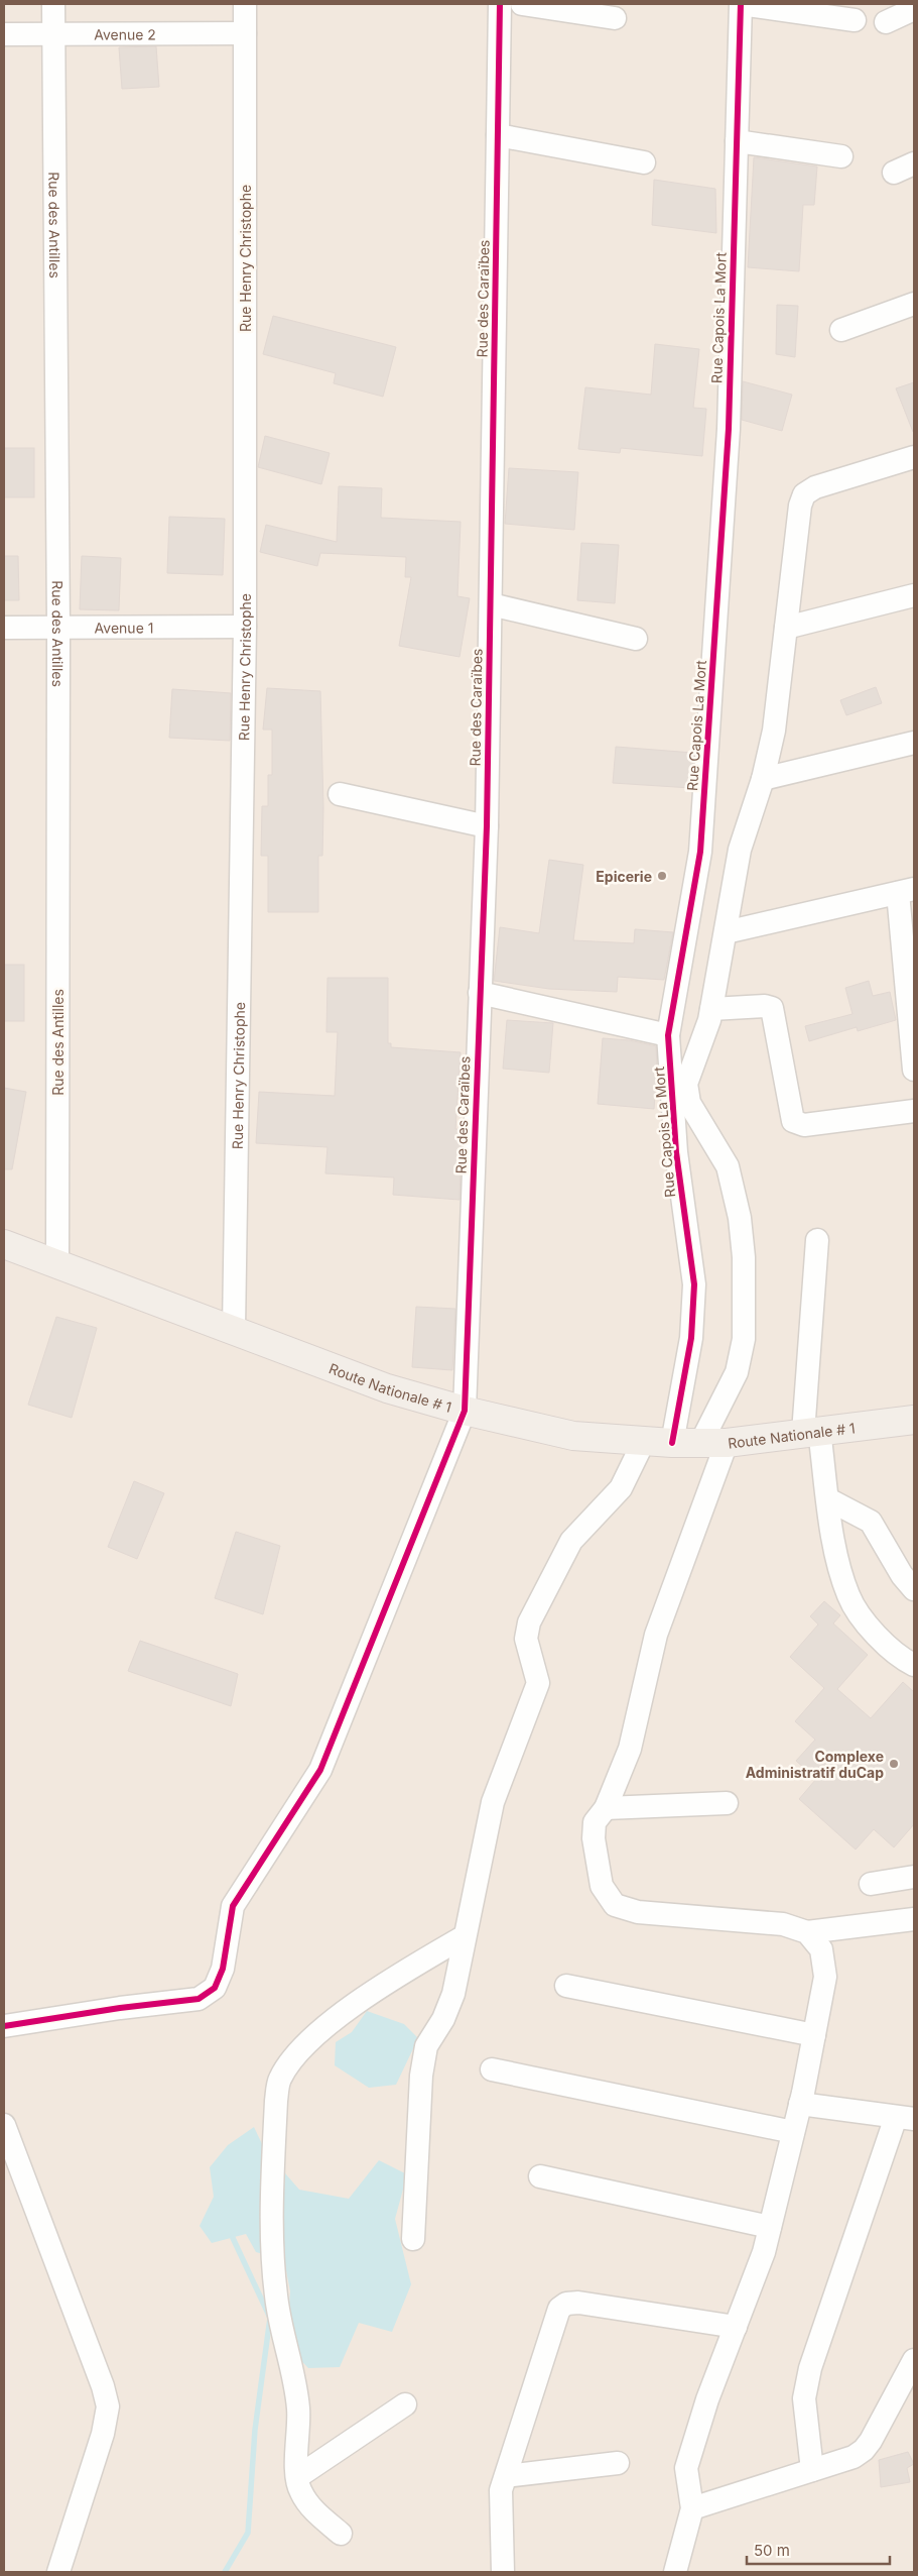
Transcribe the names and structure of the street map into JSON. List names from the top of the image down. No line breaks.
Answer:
{"streets":{"main road":["Route Nationale # 1"],"street":["Avenue 2","Rue des Antilles","Rue Henry Christophe","Rue des Caraïbes","Rue Capois La Mort","Avenue 1"]},"crossings":[["Avenue 2","Rue des Antilles"],["Avenue 2","Rue Henry Christophe"],["Rue des Antilles","Avenue 1"],["Rue des Antilles","Route Nationale # 1"],["Rue Henry Christophe","Avenue 1"],["Rue Henry Christophe","Route Nationale # 1"],["Rue des Caraïbes","Route Nationale # 1"],["Rue Capois La Mort","Route Nationale # 1"]],"places":["Epicerie","Complexe Administratif duCap"],"scale_bar":"50 m"}
